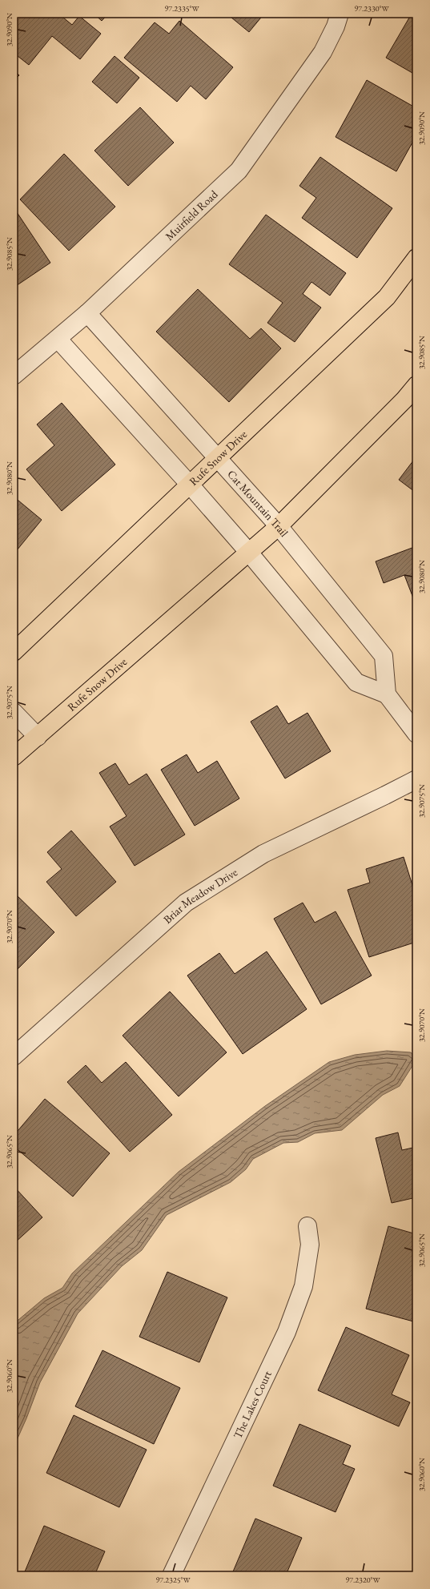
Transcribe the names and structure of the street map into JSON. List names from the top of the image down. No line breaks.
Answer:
{"streets":{"main road":["Rufe Snow Drive"],"street":["Muirfield Road","Cat Mountain Trail","Briar Meadow Drive","The Lakes Court"]},"crossings":[["Muirfield Road","Cat Mountain Trail"],["Rufe Snow Drive","Cat Mountain Trail"]],"coordinates":["97.2335°W","97.2330°W","32.9090°N","32.9085°N","32.9080°N","32.9075°N","32.9070°N","32.9065°N","32.9060°N","97.2325°W","97.2320°W"]}
